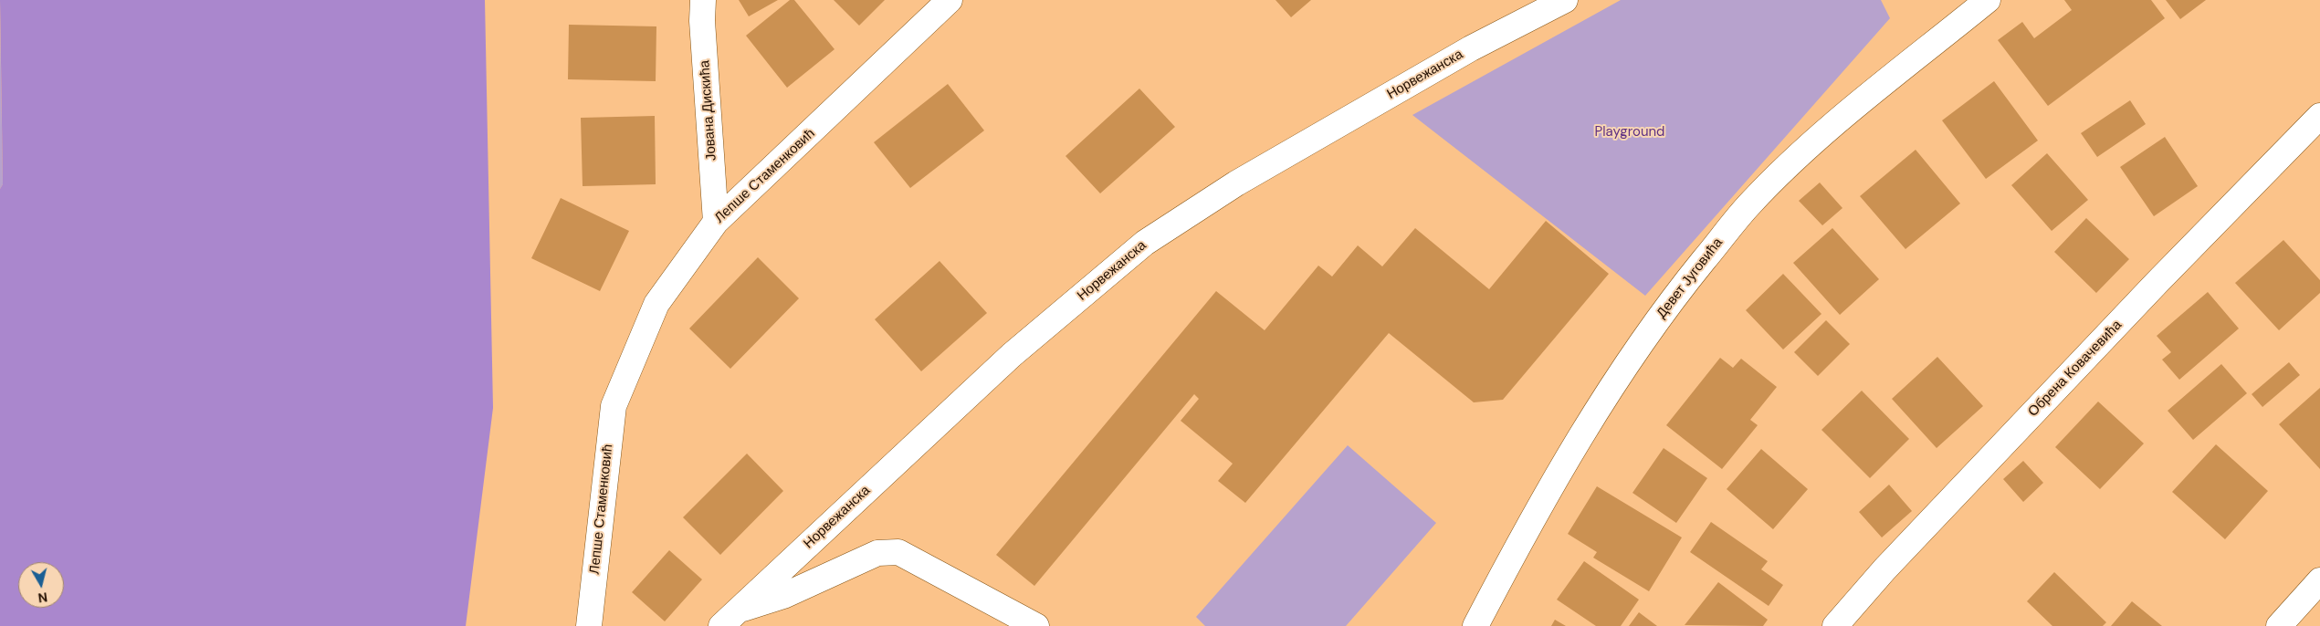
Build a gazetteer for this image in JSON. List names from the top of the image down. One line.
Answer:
{"streets":{"street":["Норвежанска","Јована Дискића","Лепше Стаменковић","Девет Југовића","Обрена Ковачевића"]},"crossings":[["Јована Дискића","Лепше Стаменковић"]],"parks":["Playground"],"north":"bottom"}
